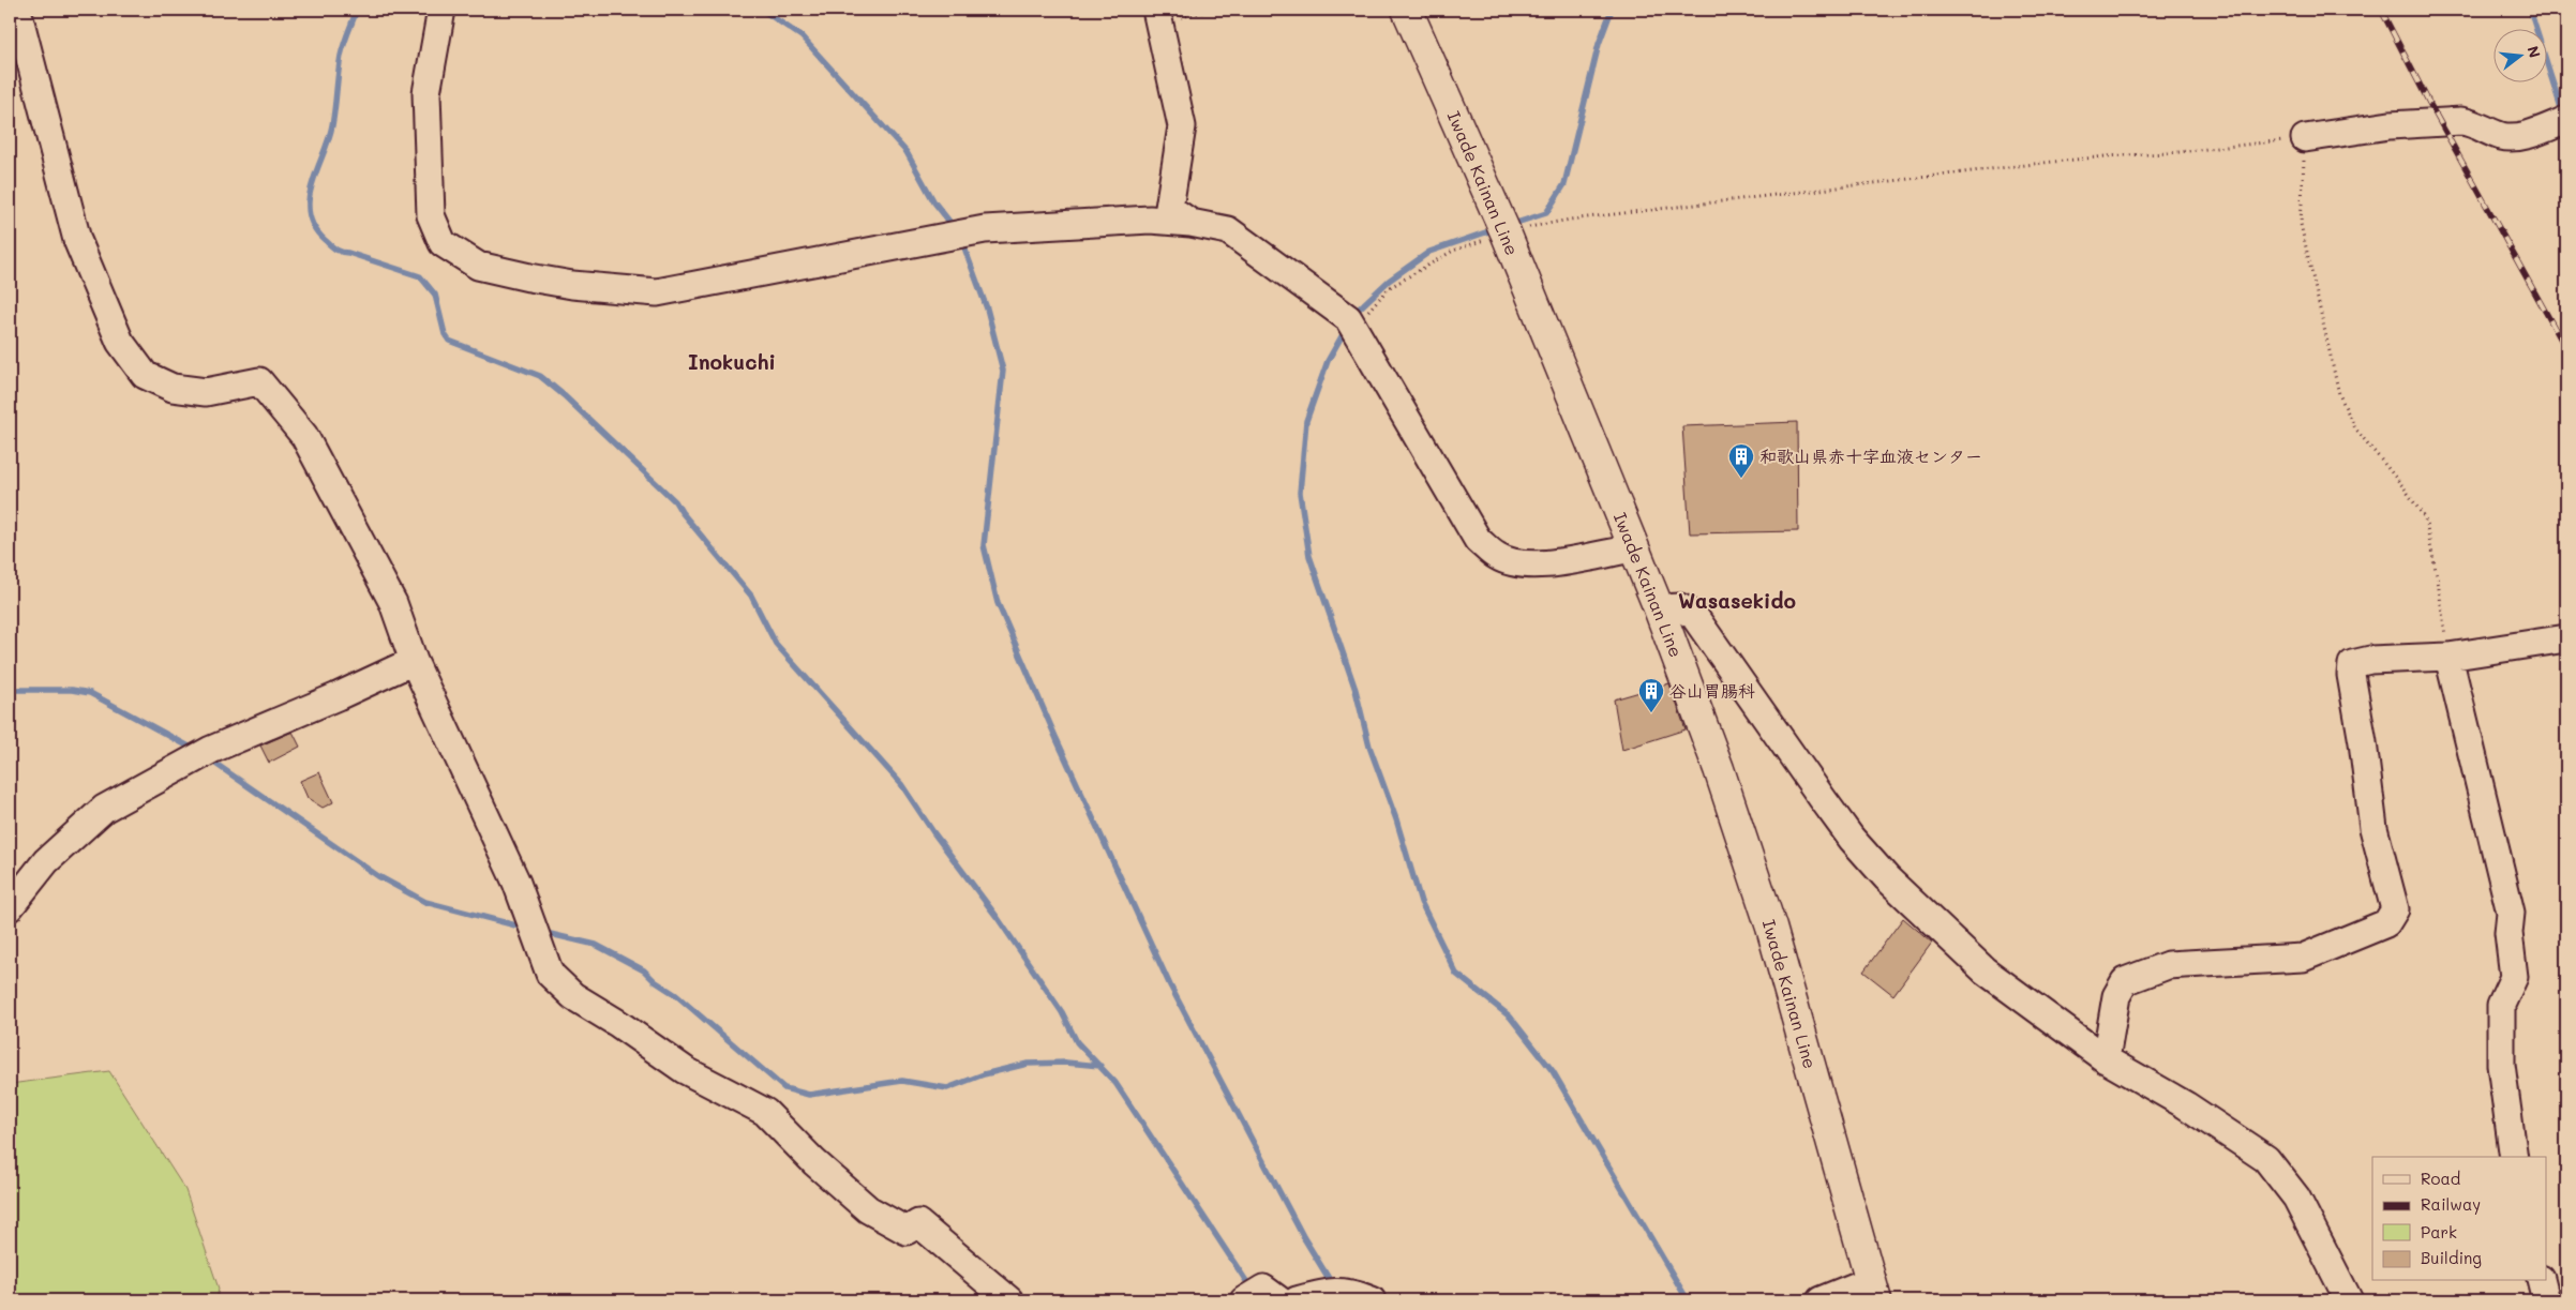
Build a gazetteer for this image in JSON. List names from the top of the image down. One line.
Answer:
{"streets":{"main road":["Iwade Kainan Line"]},"districts":["Inokuchi","Wasasekido"],"places":{"building":["和歌山県赤十字血液センター","谷山胃腸科"]},"legend":["Road","Railway","Park","Building"],"north":"right"}
